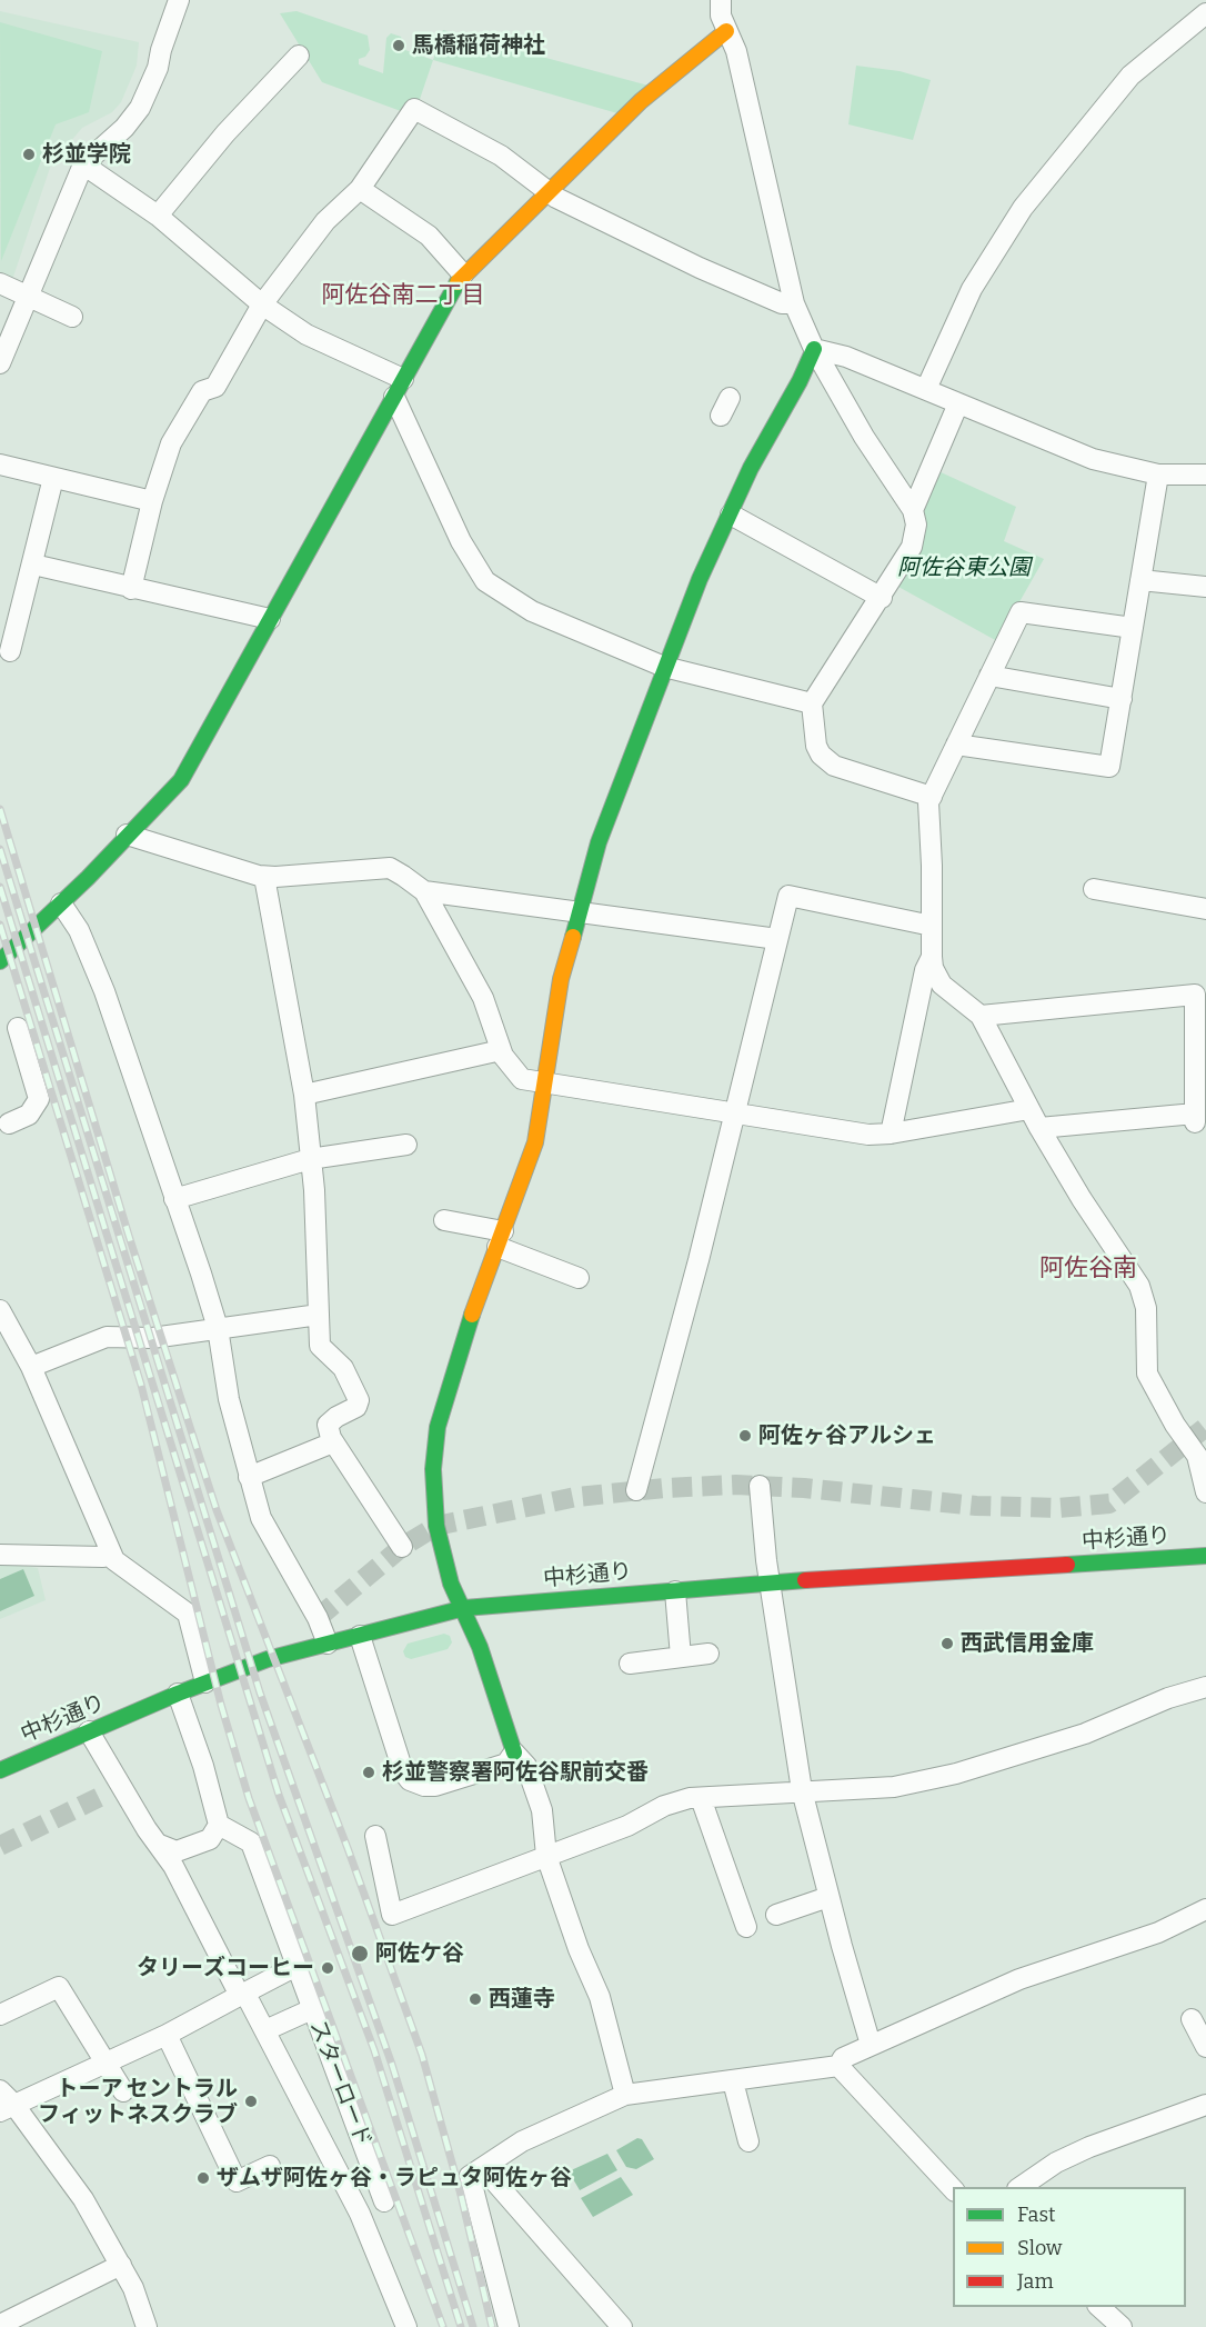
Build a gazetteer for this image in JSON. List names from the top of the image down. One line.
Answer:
{"streets":{"street":["中杉通り","スターロード"]},"districts":["阿佐谷南二丁目","阿佐谷南"],"parks":["阿佐谷東公園"],"places":["馬橋稲荷神社","杉並学院","阿佐ヶ谷アルシェ","西武信用金庫","杉並警察署阿佐谷駅前交番","阿佐ケ谷","タリーズコーヒー","西蓮寺","トーア セントラル フィットネスクラブ","ザムザ阿佐ヶ谷・ラピュタ阿佐ヶ谷"],"legend":["Fast","Slow","Jam"]}
